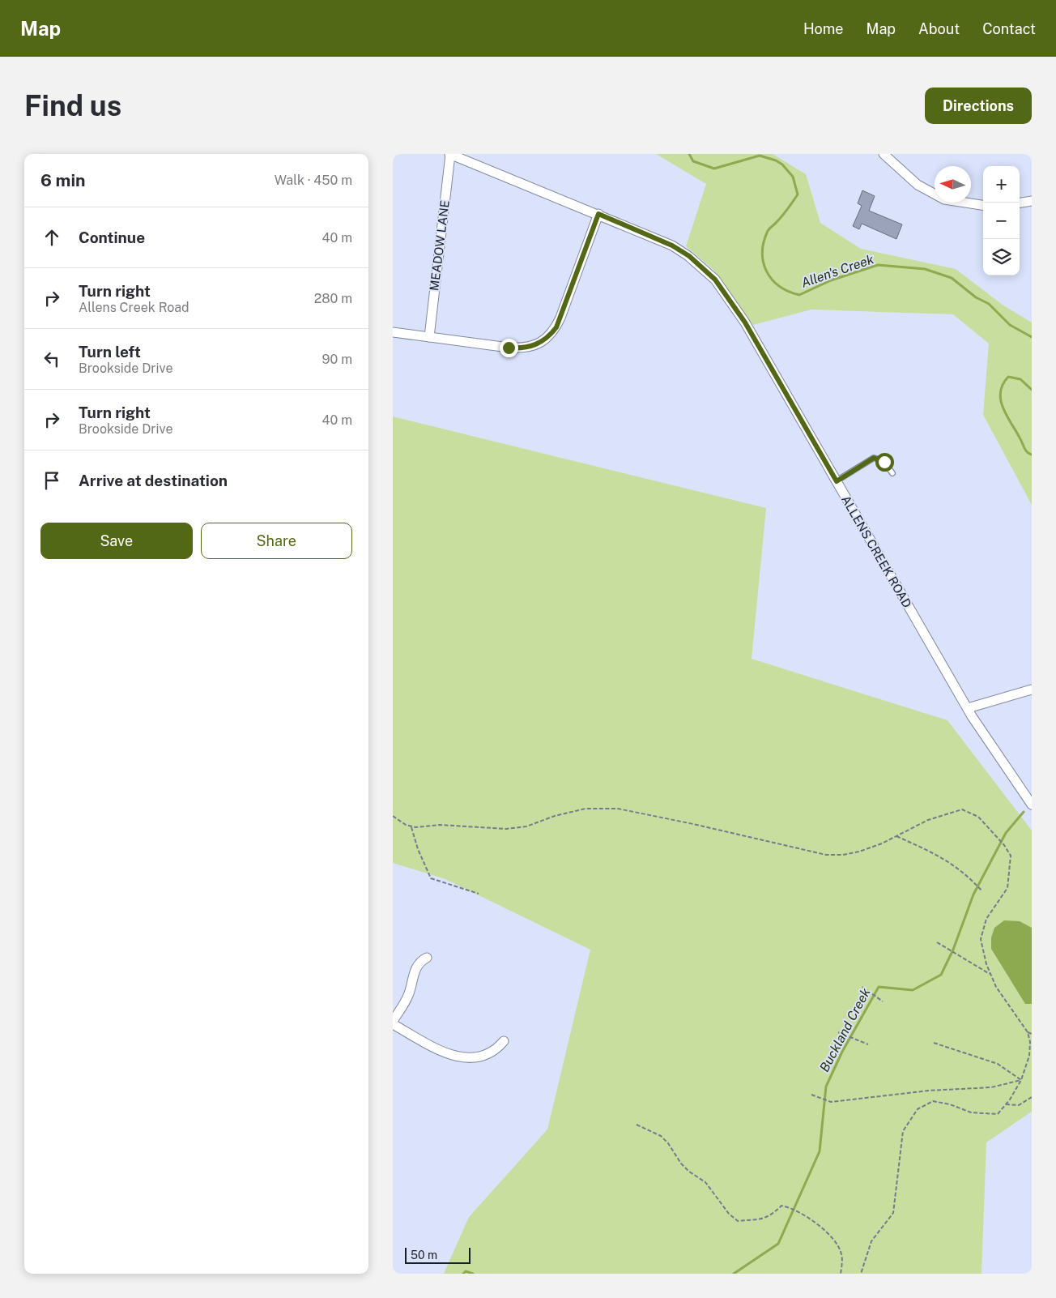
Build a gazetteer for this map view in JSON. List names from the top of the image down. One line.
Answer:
{"streets":{"street":["MEADOW LANE","ALLENS CREEK ROAD"]},"crossings":[["MEADOW LANE","ALLENS CREEK ROAD"]],"water":["Allen's Creek","Buckland Creek"],"scale_bar":"50 m","north":"left","page":{"header":"Map","nav":["Home","Map","About","Contact"],"buttons":["Directions",["Save","Share"]],"title":"Find us","heading":["6 min","Walk · 450 m"],"map_buttons":["+","−"],"list":[["Continue","40 m"],["Turn right","Allens Creek Road","280 m"],["Turn left","Brookside Drive","90 m"],["Turn right","Brookside Drive","40 m"],"Arrive at destination"],"scale":"50 m"}}
